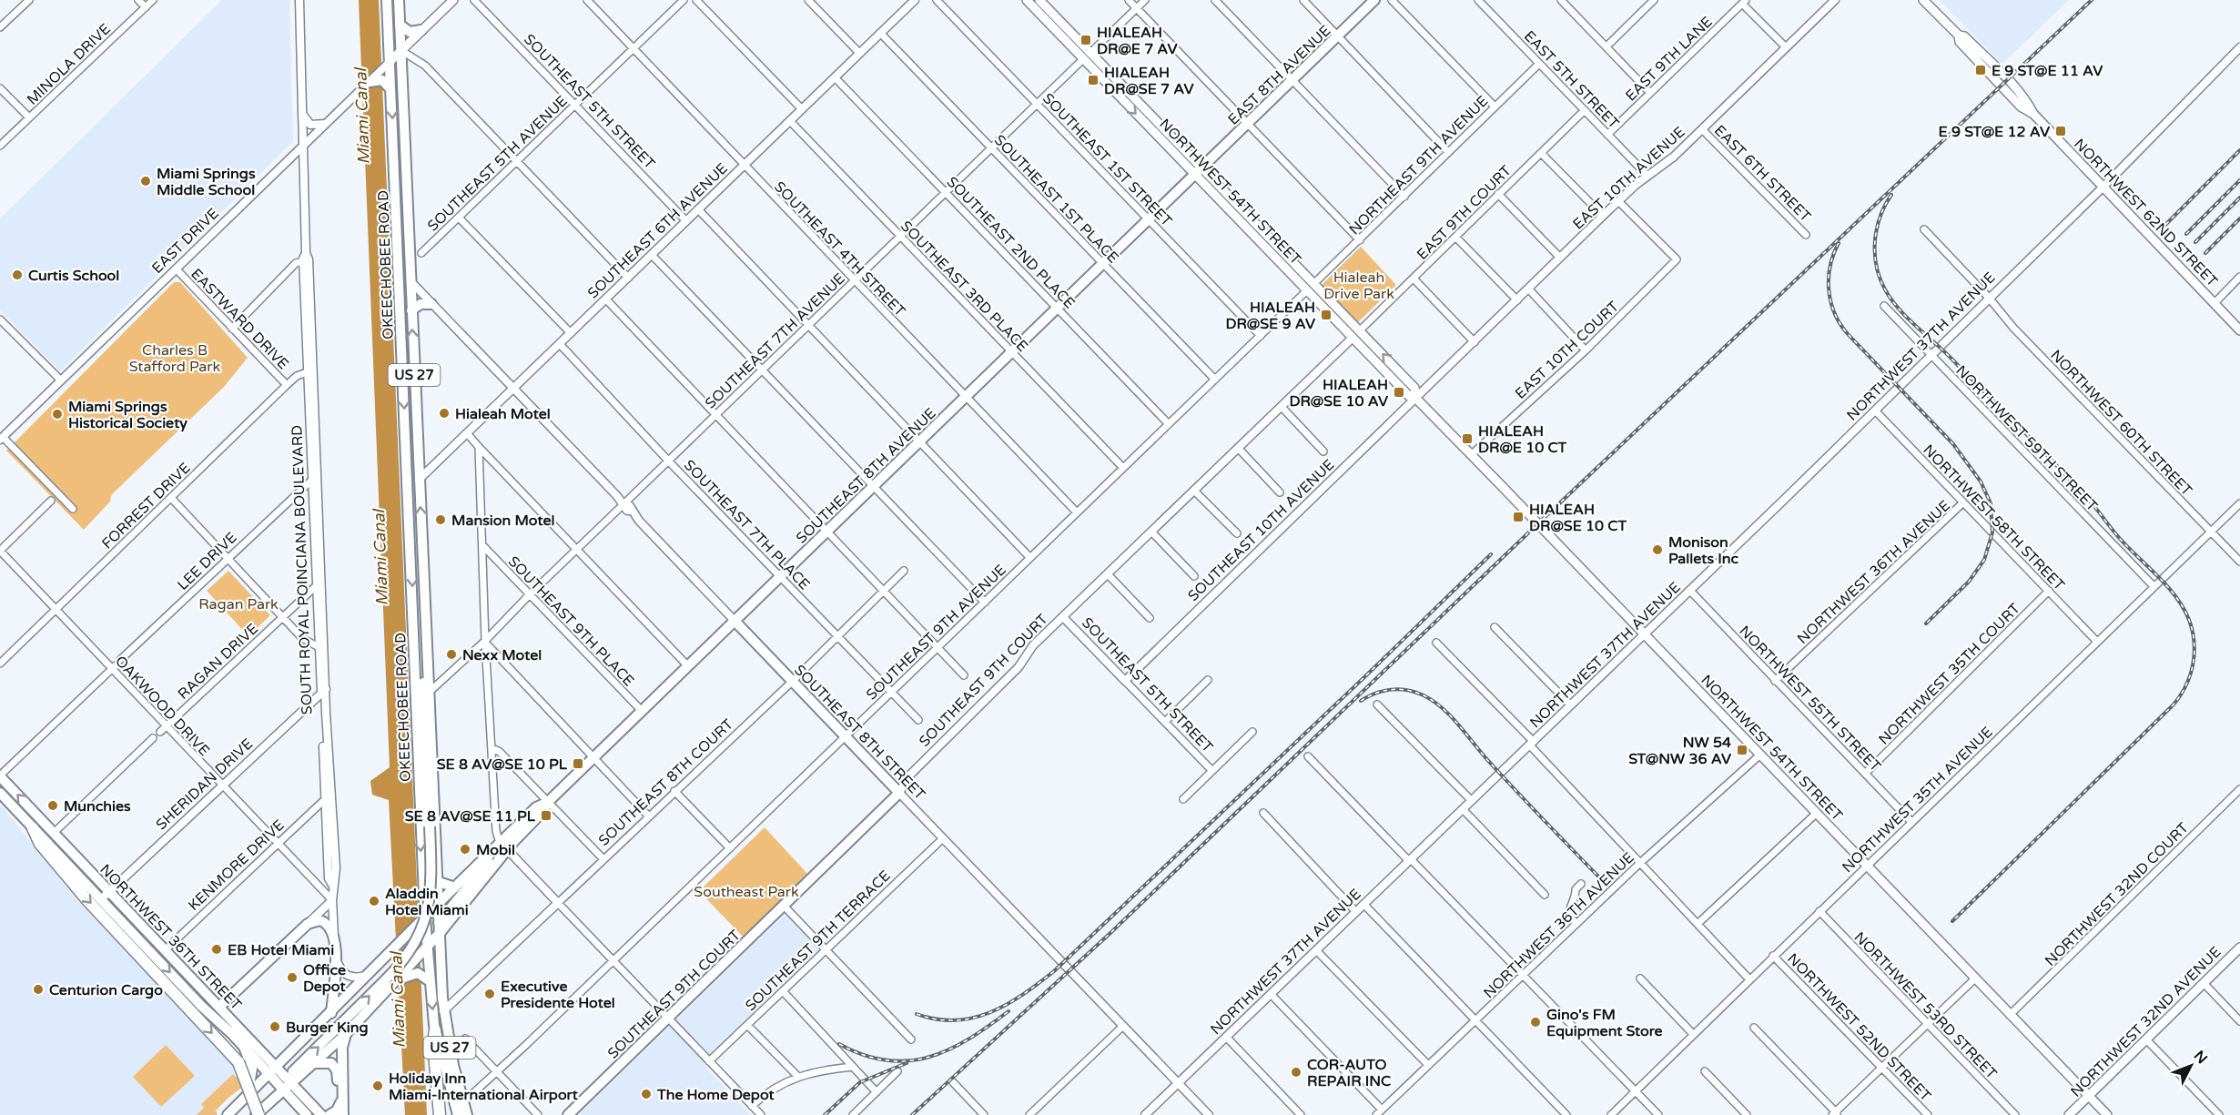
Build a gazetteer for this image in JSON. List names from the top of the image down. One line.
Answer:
{"streets":{"main road":["EAST 8TH AVENUE","NORTHWEST 54TH STREET","NORTHWEST 62ND STREET","OKEECHOBEE ROAD","US 27","SOUTHEAST 8TH AVENUE","SOUTH ROYAL POINCIANA BOULEVARD","SOUTHEAST 9TH COURT","SOUTHEAST 8TH STREET","NORTHWEST 36TH STREET","NORTHWEST 32ND AVENUE"],"street":["EAST 9TH LANE","MINOLA DRIVE","EAST 5TH STREET","SOUTHEAST 5TH STREET","SOUTHEAST 1ST STREET","SOUTHEAST 5TH AVENUE","NORTHEAST 9TH AVENUE","EAST 6TH STREET","EAST 10TH AVENUE","SOUTHEAST 1ST PLACE","EAST 9TH COURT","SOUTHEAST 6TH AVENUE","EAST DRIVE","SOUTHEAST 2ND PLACE","SOUTHEAST 4TH STREET","SOUTHEAST 3RD PLACE","EASTWARD DRIVE","SOUTHEAST 7TH AVENUE","NORTHWEST 37TH AVENUE","EAST 10TH COURT","NORTHWEST 60TH STREET","NORTHWEST 59TH STREET","FORREST DRIVE","NORTHWEST 58TH STREET","SOUTHEAST 7TH PLACE","SOUTHEAST 10TH AVENUE","LEE DRIVE","NORTHWEST 36TH AVENUE","SOUTHEAST 9TH PLACE","SOUTHEAST 9TH AVENUE","RAGAN DRIVE","NORTHWEST 35TH COURT","NORTHWEST 55TH STREET","OAKWOOD DRIVE","SOUTHEAST 8TH COURT","SHERIDAN DRIVE","NORTHWEST 35TH AVENUE","KENMORE DRIVE","NORTHWEST 32ND COURT","SOUTHEAST 9TH TERRACE","NORTHWEST 53RD STREET","NORTHWEST 52ND STREET"]},"crossings":[["EAST 9TH LANE","EAST 5TH STREET"],["EAST 8TH AVENUE","NORTHWEST 54TH STREET"],["EAST 8TH AVENUE","SOUTHEAST 8TH AVENUE"],["EAST 5TH STREET","NORTHEAST 9TH AVENUE"],["EAST 5TH STREET","EAST 10TH AVENUE"],["EAST 5TH STREET","EAST 9TH COURT"],["SOUTHEAST 5TH STREET","SOUTHEAST 5TH AVENUE"],["SOUTHEAST 5TH STREET","SOUTHEAST 6TH AVENUE"],["SOUTHEAST 5TH STREET","SOUTHEAST 10TH AVENUE"],["SOUTHEAST 5TH STREET","SOUTHEAST 9TH COURT"],["SOUTHEAST 1ST STREET","SOUTHEAST 7TH AVENUE"],["SOUTHEAST 1ST STREET","SOUTHEAST 8TH AVENUE"],["SOUTHEAST 1ST STREET","SOUTHEAST 9TH AVENUE"],["SOUTHEAST 5TH AVENUE","SOUTHEAST 4TH STREET"],["NORTHEAST 9TH AVENUE","NORTHWEST 54TH STREET"],["EAST 6TH STREET","EAST 10TH AVENUE"],["EAST 10TH AVENUE","NORTHWEST 54TH STREET"],["EAST 10TH AVENUE","EAST 10TH COURT"],["EAST 10TH AVENUE","SOUTHEAST 10TH AVENUE"],["NORTHWEST 54TH STREET","EAST 9TH COURT"],["NORTHWEST 54TH STREET","SOUTHEAST 7TH AVENUE"],["NORTHWEST 54TH STREET","NORTHWEST 37TH AVENUE"],["NORTHWEST 54TH STREET","EAST 10TH COURT"],["NORTHWEST 54TH STREET","SOUTHEAST 8TH AVENUE"],["NORTHWEST 54TH STREET","SOUTHEAST 10TH AVENUE"],["NORTHWEST 54TH STREET","NORTHWEST 36TH AVENUE"],["NORTHWEST 54TH STREET","SOUTHEAST 9TH AVENUE"],["NORTHWEST 54TH STREET","SOUTHEAST 9TH COURT"],["NORTHWEST 54TH STREET","NORTHWEST 35TH AVENUE"],["NORTHWEST 54TH STREET","NORTHWEST 32ND COURT"],["NORTHWEST 54TH STREET","NORTHWEST 32ND AVENUE"],["SOUTHEAST 1ST PLACE","SOUTHEAST 6TH AVENUE"],["SOUTHEAST 1ST PLACE","SOUTHEAST 7TH AVENUE"],["SOUTHEAST 1ST PLACE","SOUTHEAST 8TH AVENUE"],["SOUTHEAST 1ST PLACE","SOUTHEAST 9TH AVENUE"],["NORTHWEST 62ND STREET","NORTHWEST 37TH AVENUE"],["SOUTHEAST 6TH AVENUE","SOUTHEAST 2ND PLACE"],["SOUTHEAST 6TH AVENUE","SOUTHEAST 4TH STREET"],["SOUTHEAST 6TH AVENUE","OKEECHOBEE ROAD"],["SOUTHEAST 6TH AVENUE","SOUTHEAST 3RD PLACE"],["SOUTHEAST 6TH AVENUE","SOUTHEAST 7TH PLACE"],["SOUTHEAST 6TH AVENUE","SOUTHEAST 8TH STREET"],["EAST DRIVE","OKEECHOBEE ROAD"],["EAST DRIVE","EASTWARD DRIVE"],["EAST DRIVE","SOUTH ROYAL POINCIANA BOULEVARD"],["SOUTHEAST 2ND PLACE","SOUTHEAST 7TH AVENUE"],["SOUTHEAST 2ND PLACE","SOUTHEAST 8TH AVENUE"],["SOUTHEAST 2ND PLACE","SOUTHEAST 9TH AVENUE"],["SOUTHEAST 4TH STREET","SOUTHEAST 7TH AVENUE"],["SOUTHEAST 4TH STREET","SOUTHEAST 8TH AVENUE"],["SOUTHEAST 4TH STREET","SOUTHEAST 9TH AVENUE"],["OKEECHOBEE ROAD","SOUTHEAST 7TH AVENUE"],["OKEECHOBEE ROAD","SOUTHEAST 9TH AVENUE"],["OKEECHOBEE ROAD","SOUTHEAST 8TH STREET"],["OKEECHOBEE ROAD","SOUTHEAST 8TH COURT"],["SOUTHEAST 3RD PLACE","SOUTHEAST 7TH AVENUE"],["SOUTHEAST 3RD PLACE","SOUTHEAST 8TH AVENUE"],["SOUTHEAST 3RD PLACE","SOUTHEAST 9TH AVENUE"],["EASTWARD DRIVE","FORREST DRIVE"],["SOUTHEAST 7TH AVENUE","SOUTHEAST 7TH PLACE"],["SOUTHEAST 7TH AVENUE","SOUTHEAST 9TH PLACE"],["SOUTHEAST 7TH AVENUE","SOUTHEAST 8TH STREET"],["NORTHWEST 37TH AVENUE","NORTHWEST 60TH STREET"],["NORTHWEST 37TH AVENUE","NORTHWEST 59TH STREET"],["NORTHWEST 37TH AVENUE","NORTHWEST 58TH STREET"],["NORTHWEST 37TH AVENUE","NORTHWEST 55TH STREET"],["NORTHWEST 37TH AVENUE","SOUTHEAST 8TH STREET"],["NORTHWEST 60TH STREET","NORTHWEST 35TH AVENUE"],["NORTHWEST 59TH STREET","NORTHWEST 35TH AVENUE"],["SOUTHEAST 8TH AVENUE","SOUTHEAST 7TH PLACE"],["SOUTHEAST 8TH AVENUE","SOUTHEAST 9TH PLACE"],["SOUTHEAST 8TH AVENUE","SOUTHEAST 8TH STREET"],["FORREST DRIVE","SOUTH ROYAL POINCIANA BOULEVARD"],["FORREST DRIVE","OAKWOOD DRIVE"],["NORTHWEST 58TH STREET","NORTHWEST 36TH AVENUE"],["NORTHWEST 58TH STREET","NORTHWEST 35TH COURT"],["NORTHWEST 58TH STREET","NORTHWEST 35TH AVENUE"],["SOUTHEAST 7TH PLACE","SOUTHEAST 9TH AVENUE"],["SOUTHEAST 7TH PLACE","SOUTHEAST 8TH COURT"],["LEE DRIVE","SOUTH ROYAL POINCIANA BOULEVARD"],["LEE DRIVE","OAKWOOD DRIVE"],["LEE DRIVE","NORTHWEST 36TH STREET"],["SOUTH ROYAL POINCIANA BOULEVARD","RAGAN DRIVE"],["SOUTH ROYAL POINCIANA BOULEVARD","OAKWOOD DRIVE"],["SOUTH ROYAL POINCIANA BOULEVARD","SHERIDAN DRIVE"],["SOUTH ROYAL POINCIANA BOULEVARD","KENMORE DRIVE"],["NORTHWEST 36TH AVENUE","NORTHWEST 55TH STREET"],["SOUTHEAST 9TH AVENUE","SOUTHEAST 8TH STREET"],["RAGAN DRIVE","OAKWOOD DRIVE"],["NORTHWEST 35TH COURT","NORTHWEST 55TH STREET"],["SOUTHEAST 9TH COURT","SOUTHEAST 8TH STREET"],["NORTHWEST 55TH STREET","NORTHWEST 35TH AVENUE"],["OAKWOOD DRIVE","SHERIDAN DRIVE"],["OAKWOOD DRIVE","KENMORE DRIVE"],["SOUTHEAST 8TH STREET","SOUTHEAST 8TH COURT"],["SOUTHEAST 8TH STREET","SOUTHEAST 9TH TERRACE"],["SHERIDAN DRIVE","NORTHWEST 36TH STREET"],["NORTHWEST 35TH AVENUE","NORTHWEST 53RD STREET"],["NORTHWEST 35TH AVENUE","NORTHWEST 52ND STREET"],["KENMORE DRIVE","NORTHWEST 36TH STREET"]],"water":["Miami Canal"],"parks":["Hialeah Drive Park","Charles B Stafford Park","Ragan Park","Southeast Park"],"places":{"transit":["HIALEAH DR@E 7 AV","E 9 ST@E 11 AV","HIALEAH DR@SE 7 AV","E 9 ST@E 12 AV","HIALEAH DR@SE 9 AV","HIALEAH DR@SE 10 AV","HIALEAH DR@E 10 CT","HIALEAH DR@SE 10 CT","NW 54 ST@NW 36 AV","SE 8 AV@SE 10 PL","SE 8 AV@SE 11 PL"],"other":["Miami Springs Middle School","Curtis School","Hialeah Motel","Miami Springs Historical Society","Mansion Motel","Monison Pallets Inc","Nexx Motel","Munchies","Mobil","Aladdin Hotel Miami","EB Hotel Miami","Office Depot","Centurion Cargo","Executive Presidente Hotel","Gino's FM Equipment Store","Burger King","COR-AUTO REPAIR INC","Holiday Inn Miami-International Airport","The Home Depot"]},"north":"top right"}
